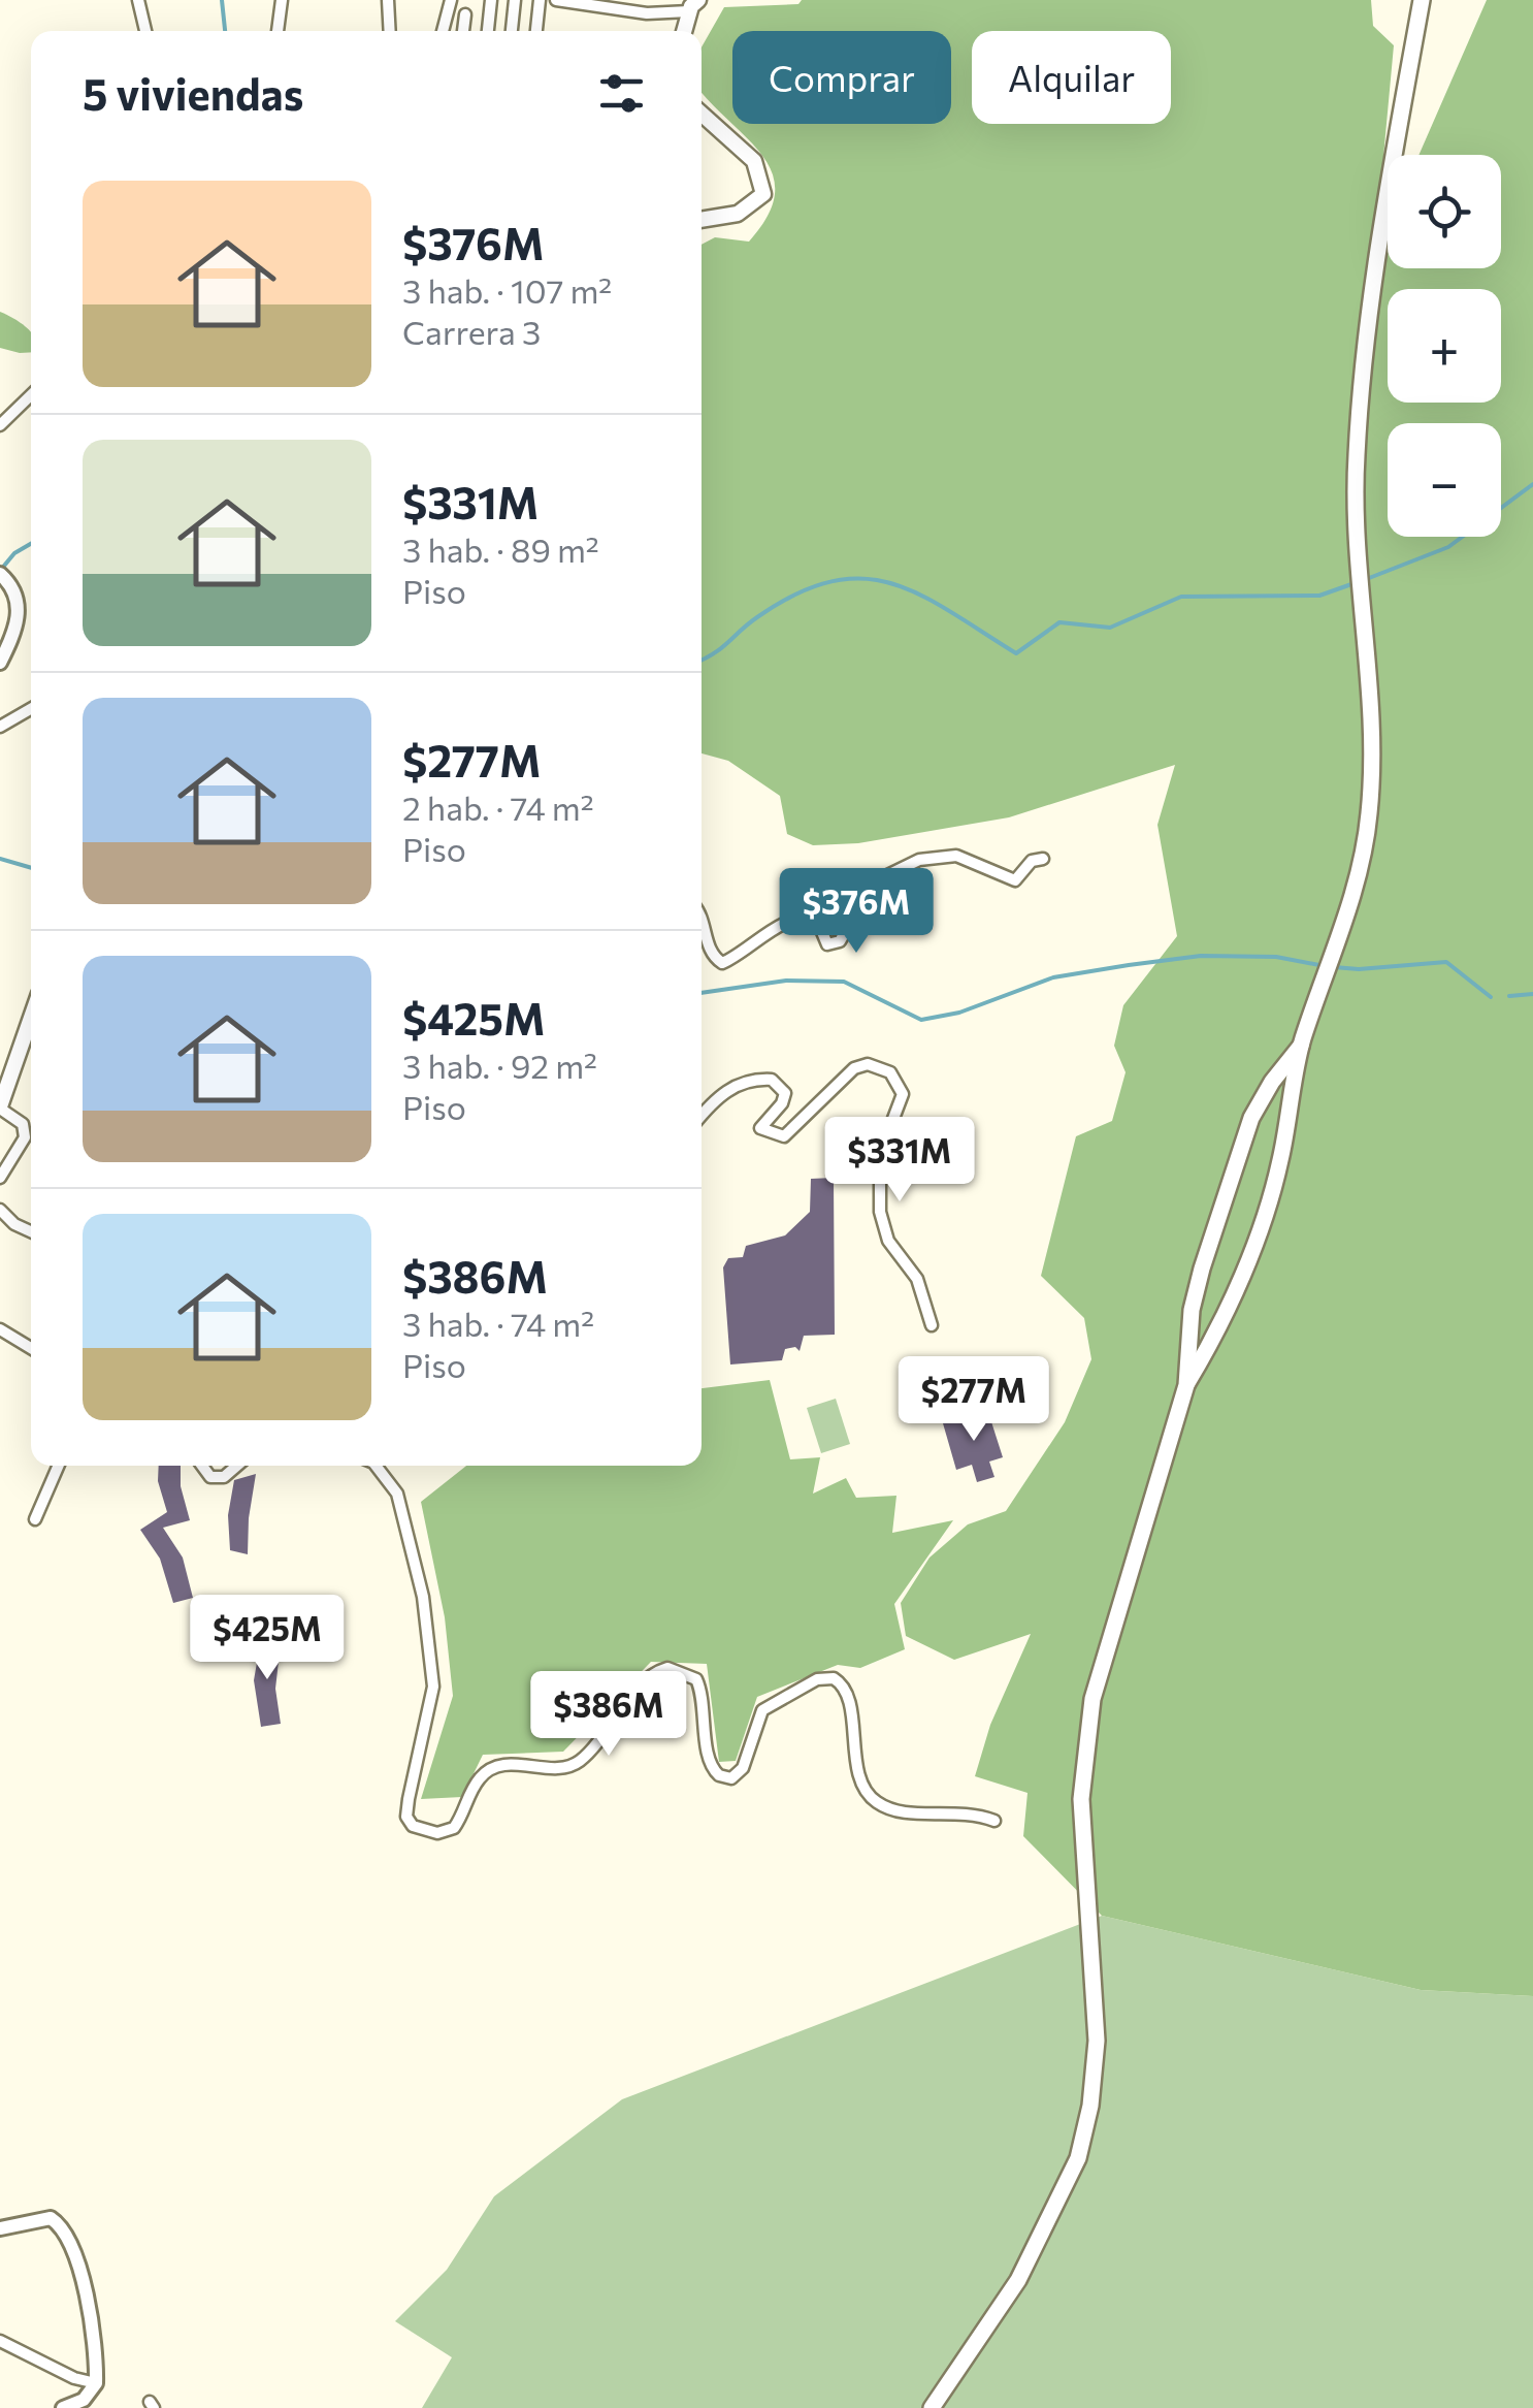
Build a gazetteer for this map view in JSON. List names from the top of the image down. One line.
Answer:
{"page":{"chip":["Comprar","Alquilar"],"heading":"5 viviendas","map_buttons":["+","−"],"list":[{"name":"$376M","note":"3 hab. · 107 m² · Carrera 3"},{"name":"$331M","note":"3 hab. · 89 m² · Piso"},{"name":"$277M","note":"2 hab. · 74 m² · Piso"},{"name":"$425M","note":"3 hab. · 92 m² · Piso"},{"name":"$386M","note":"3 hab. · 74 m² · Piso"}],"price":["$376M","$331M","$277M","$425M","$386M"]}}
